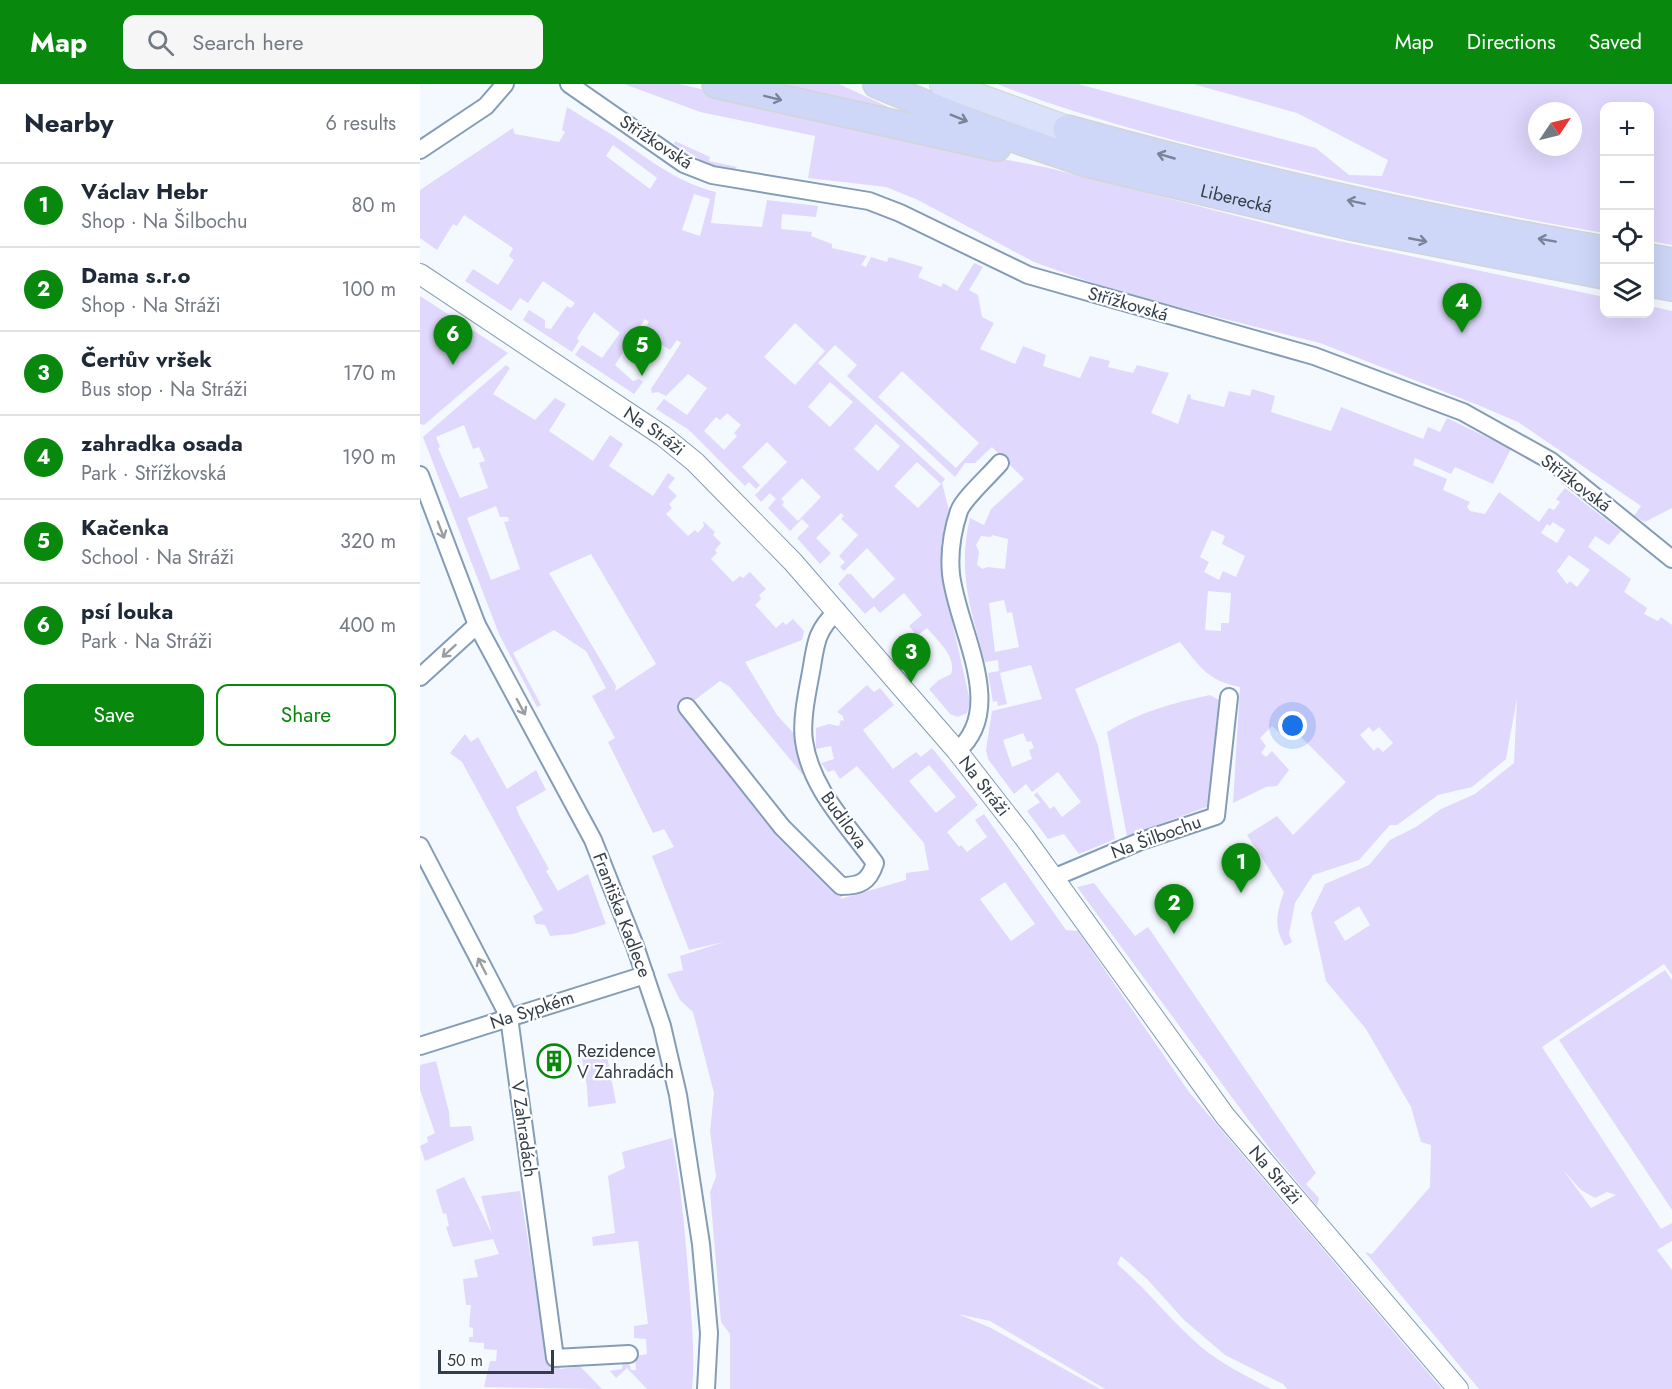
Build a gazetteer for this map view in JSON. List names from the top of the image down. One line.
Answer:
{"streets":{"highway":["Liberecká"],"street":["Střížkovská","Na Stráži","Budilova","Na Šilbochu","Františka Kadlece","Na Sypkém","V Zahradách"]},"crossings":[["Na Stráži","Budilova"],["Na Stráži","Na Šilbochu"],["Františka Kadlece","Na Sypkém"],["Na Sypkém","V Zahradách"]],"one_way":["Františka Kadlece"],"places":{"building":["Rezidence V Zahradách"]},"scale_bar":"50 m","north":"top right","page":{"header":"Map","search":"Search here","nav":["Map","Directions","Saved"],"heading":["Nearby","6 results"],"map_buttons":["+","−"],"list":[{"mark":"1","name":"Václav Hebr","note":"Shop · Na Šilbochu","value":"80 m"},{"mark":"2","name":"Dama s.r.o","note":"Shop · Na Stráži","value":"100 m"},{"mark":"3","name":"Čertův vršek","note":"Bus stop · Na Stráži","value":"170 m"},{"mark":"4","name":"zahradka osada","note":"Park · Střížkovská","value":"190 m"},{"mark":"5","name":"Kačenka","note":"School · Na Stráži","value":"320 m"},{"mark":"6","name":"psí louka","note":"Park · Na Stráži","value":"400 m"}],"pins":["4","6","5","3","1","2"],"buttons":["Save","Share"],"scale":"50 m"}}
